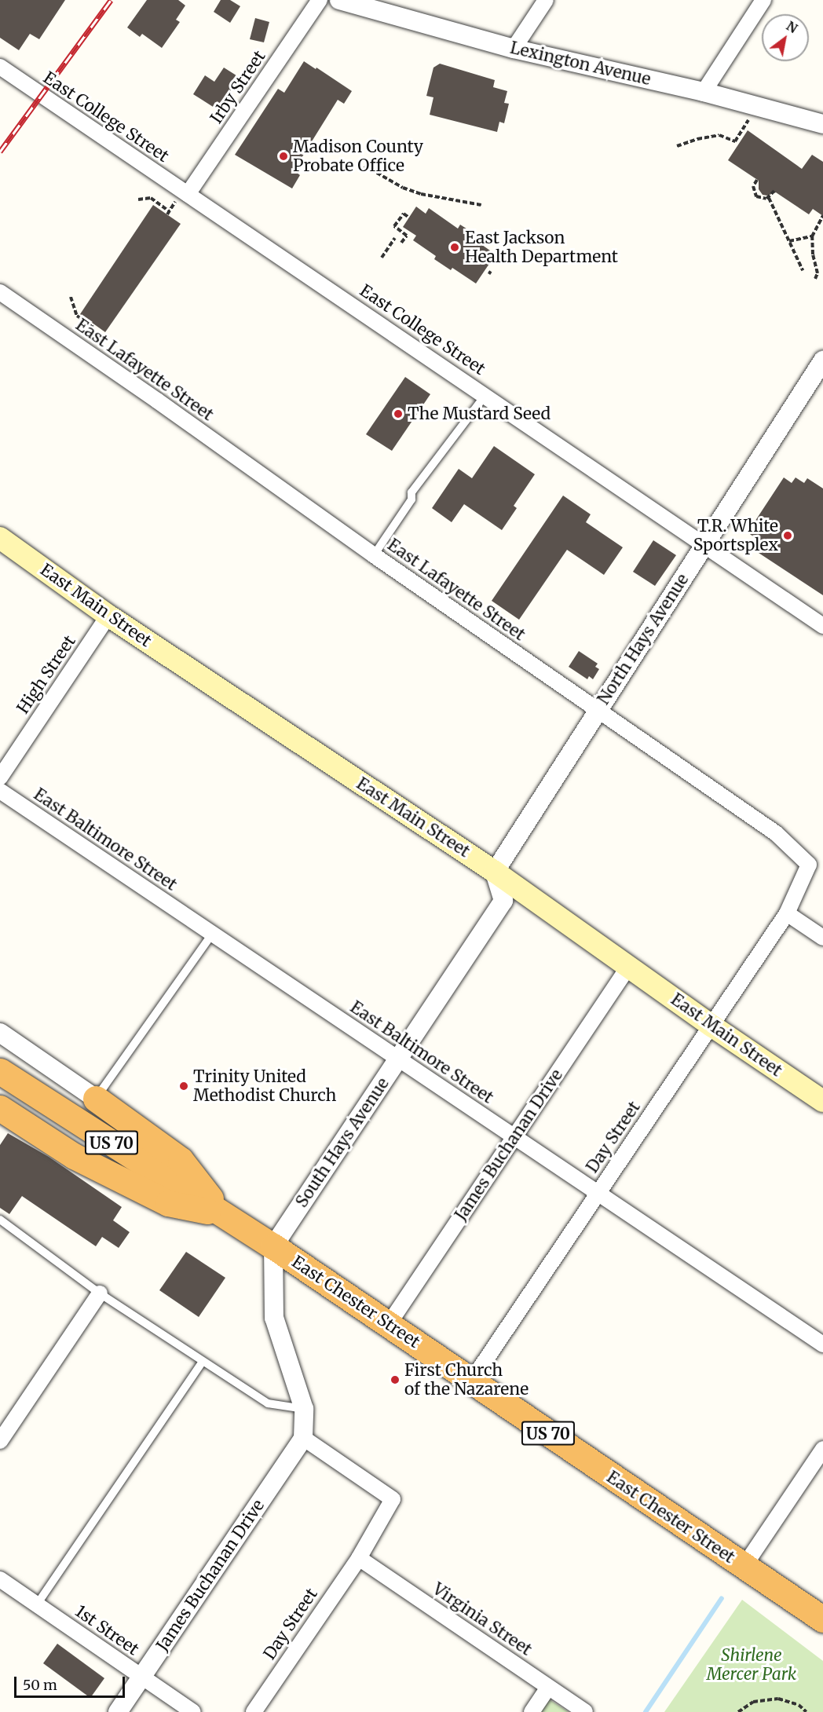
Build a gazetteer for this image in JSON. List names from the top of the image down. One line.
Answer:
{"streets":{"highway":["US 70","East Chester Street"],"main road":["East Main Street"],"street":["Lexington Avenue","Irby Street","East College Street","East Lafayette Street","North Hays Avenue","High Street","East Baltimore Street","Day Street","South Hays Avenue","James Buchanan Drive","Virginia Street","1st Street"]},"crossings":[["Irby Street","East College Street"],["East College Street","North Hays Avenue"],["East Lafayette Street","North Hays Avenue"],["East Lafayette Street","Day Street"],["East Main Street","North Hays Avenue"],["East Main Street","High Street"],["East Main Street","Day Street"],["East Main Street","South Hays Avenue"],["East Main Street","James Buchanan Drive"],["North Hays Avenue","South Hays Avenue"],["East Baltimore Street","Day Street"],["East Baltimore Street","South Hays Avenue"],["East Baltimore Street","James Buchanan Drive"],["Day Street","James Buchanan Drive"],["Day Street","East Chester Street"],["Day Street","Virginia Street"],["South Hays Avenue","East Chester Street"],["James Buchanan Drive","East Chester Street"],["James Buchanan Drive","1st Street"]],"parks":["Shirlene Mercer Park"],"places":["Madison County Probate Office","East Jackson Health Department","The Mustard Seed","T.R. White Sportsplex","Trinity United Methodist Church","First Church of the Nazarene"],"scale_bar":"50 m","north":"top right"}
